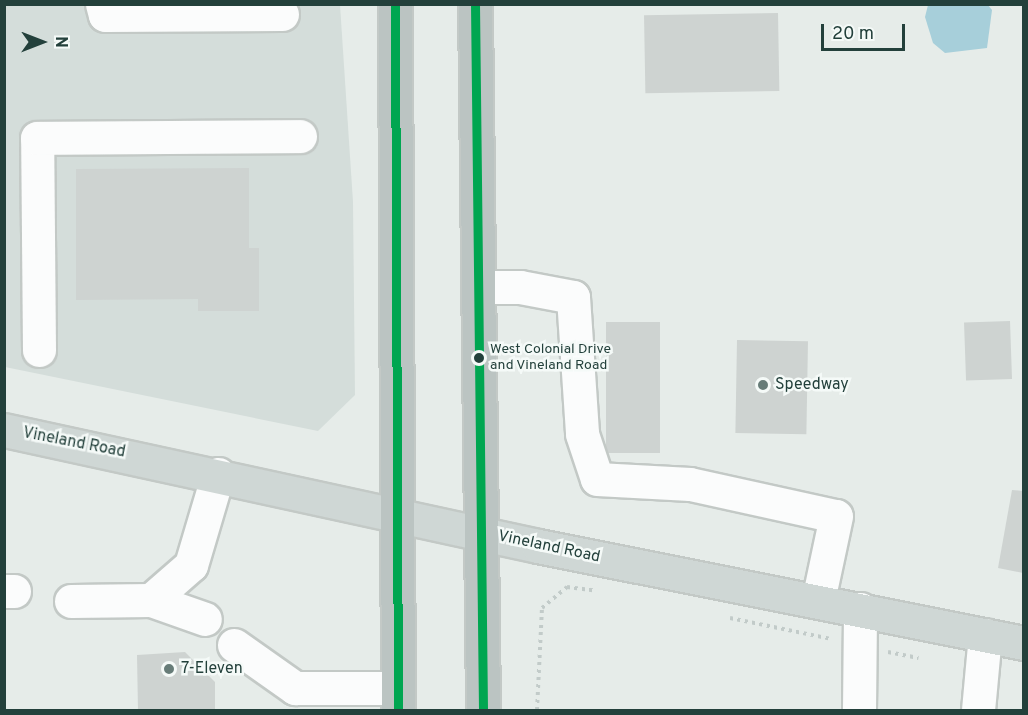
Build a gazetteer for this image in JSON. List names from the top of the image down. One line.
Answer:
{"streets":{"main road":["Vineland Road"]},"places":["West Colonial Drive and Vineland Road","Speedway","7-Eleven"],"scale_bar":"20 m","north":"right"}
